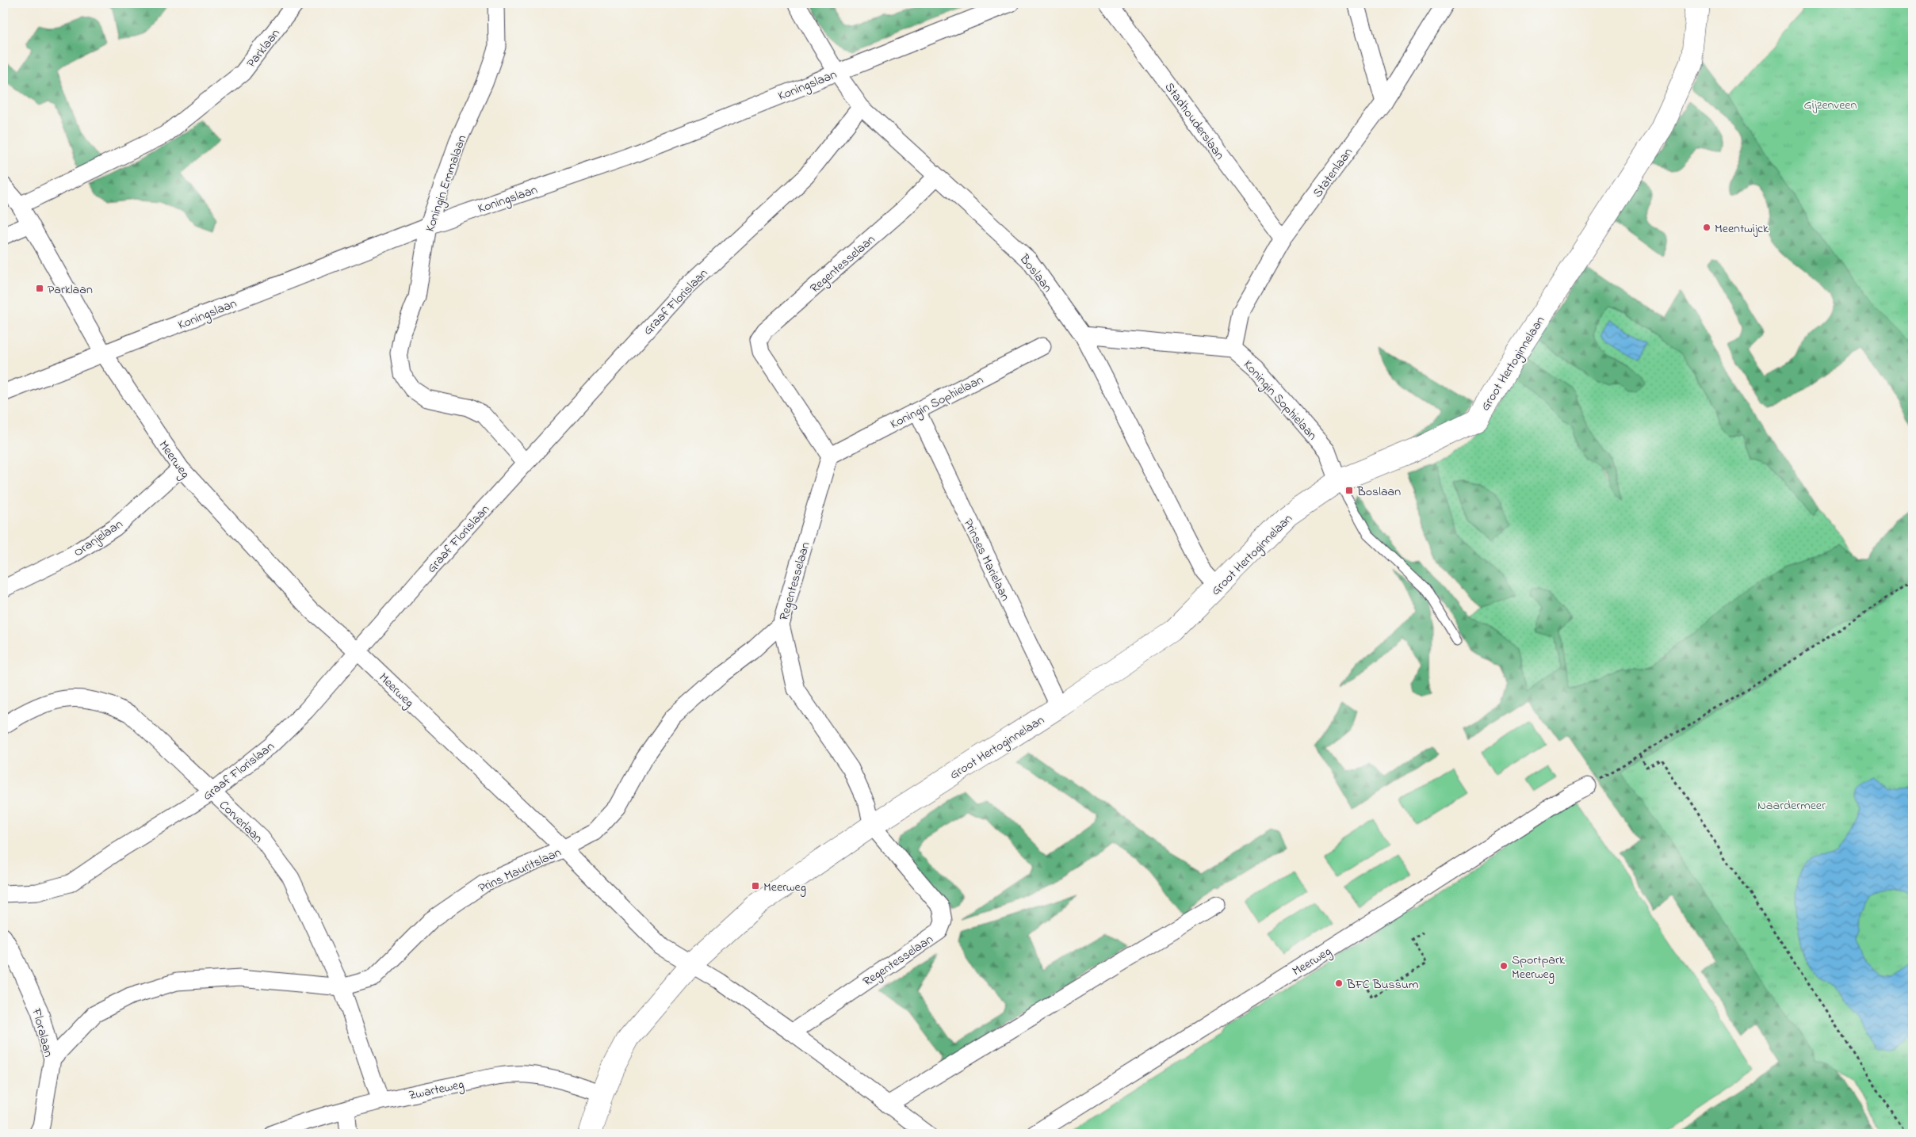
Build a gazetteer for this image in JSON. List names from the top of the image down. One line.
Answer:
{"streets":{"main road":["Groot Hertoginnelaan"],"street":["Parklaan","Koningslaan","Stadhouderslaan","Statenlaan","Koningin Emmalaan","Regentesselaan","Boslaan","Graaf Florislaan","Koningin Sophielaan","Meerweg","Oranjelaan","Prinses Marielaan","Corverlaan","Prins Mauritslaan","Floralaan","Zwarteweg"]},"crossings":[["Parklaan","Meerweg"],["Koningslaan","Koningin Emmalaan"],["Koningslaan","Boslaan"],["Koningslaan","Meerweg"],["Stadhouderslaan","Statenlaan"],["Statenlaan","Koningin Sophielaan"],["Koningin Emmalaan","Graaf Florislaan"],["Regentesselaan","Boslaan"],["Regentesselaan","Groot Hertoginnelaan"],["Regentesselaan","Koningin Sophielaan"],["Regentesselaan","Meerweg"],["Regentesselaan","Prins Mauritslaan"],["Boslaan","Graaf Florislaan"],["Boslaan","Groot Hertoginnelaan"],["Boslaan","Koningin Sophielaan"],["Graaf Florislaan","Meerweg"],["Graaf Florislaan","Corverlaan"],["Groot Hertoginnelaan","Koningin Sophielaan"],["Groot Hertoginnelaan","Meerweg"],["Groot Hertoginnelaan","Prinses Marielaan"],["Groot Hertoginnelaan","Zwarteweg"],["Koningin Sophielaan","Prinses Marielaan"],["Meerweg","Oranjelaan"],["Meerweg","Prins Mauritslaan"],["Corverlaan","Prins Mauritslaan"],["Corverlaan","Zwarteweg"],["Prins Mauritslaan","Floralaan"]],"parks":["Gijzenveen","Naardermeer"],"places":{"other":["Meentwijck","Sportpark Meerweg","BFC Bussum"],"transit":["Parklaan","Boslaan","Meerweg"]}}
